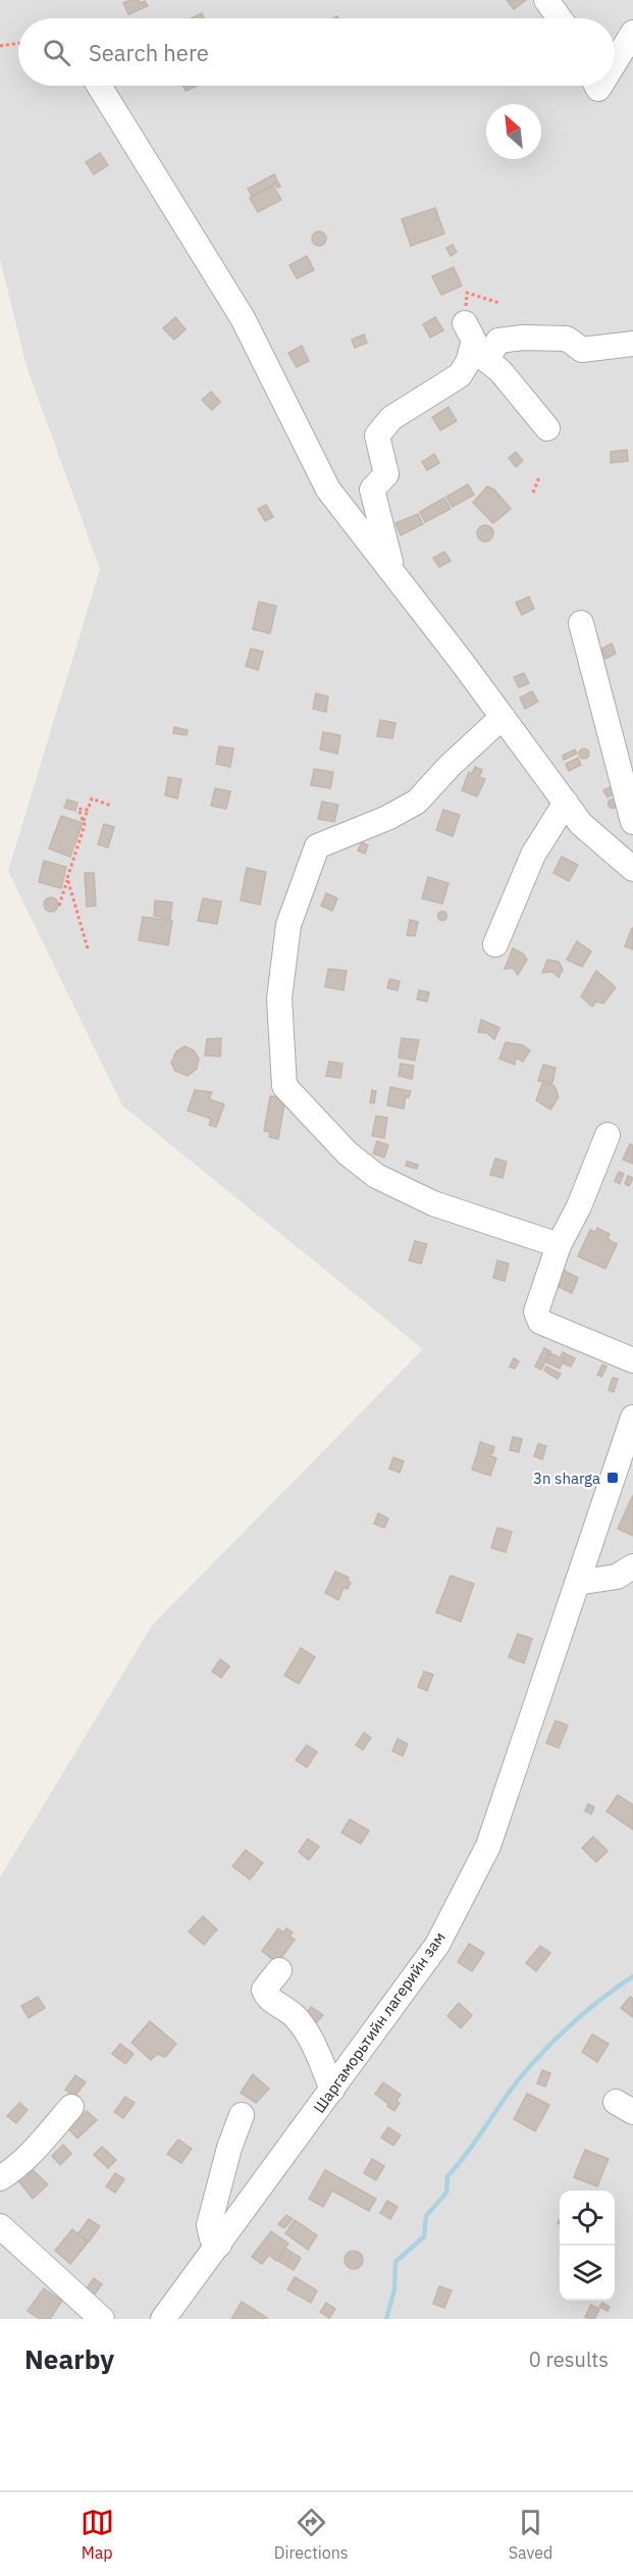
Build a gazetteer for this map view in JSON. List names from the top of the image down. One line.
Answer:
{"streets":{"street":["Шаргаморьтийн лагерийн зам"]},"places":{"transit":["3n sharga"]},"north":"top left","page":{"search":"Search here","heading":["Nearby","0 results"],"nav":["Map","Directions","Saved"]}}
